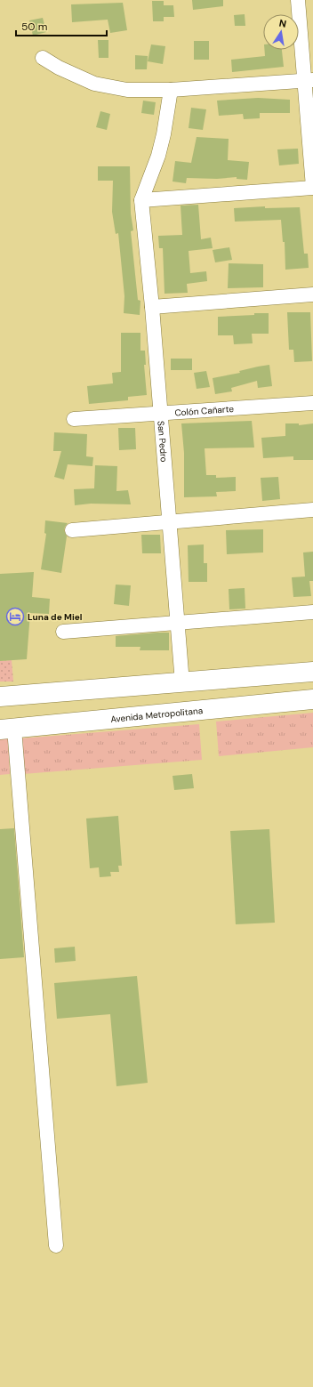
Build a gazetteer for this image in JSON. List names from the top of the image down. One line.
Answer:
{"streets":{"highway":["Avenida Metropolitana"],"street":["Colón Cañarte","San Pedro"]},"crossings":[["Colón Cañarte","San Pedro"]],"places":{"hotel":["Luna de Miel"]},"scale_bar":"50 m","north":"top"}
